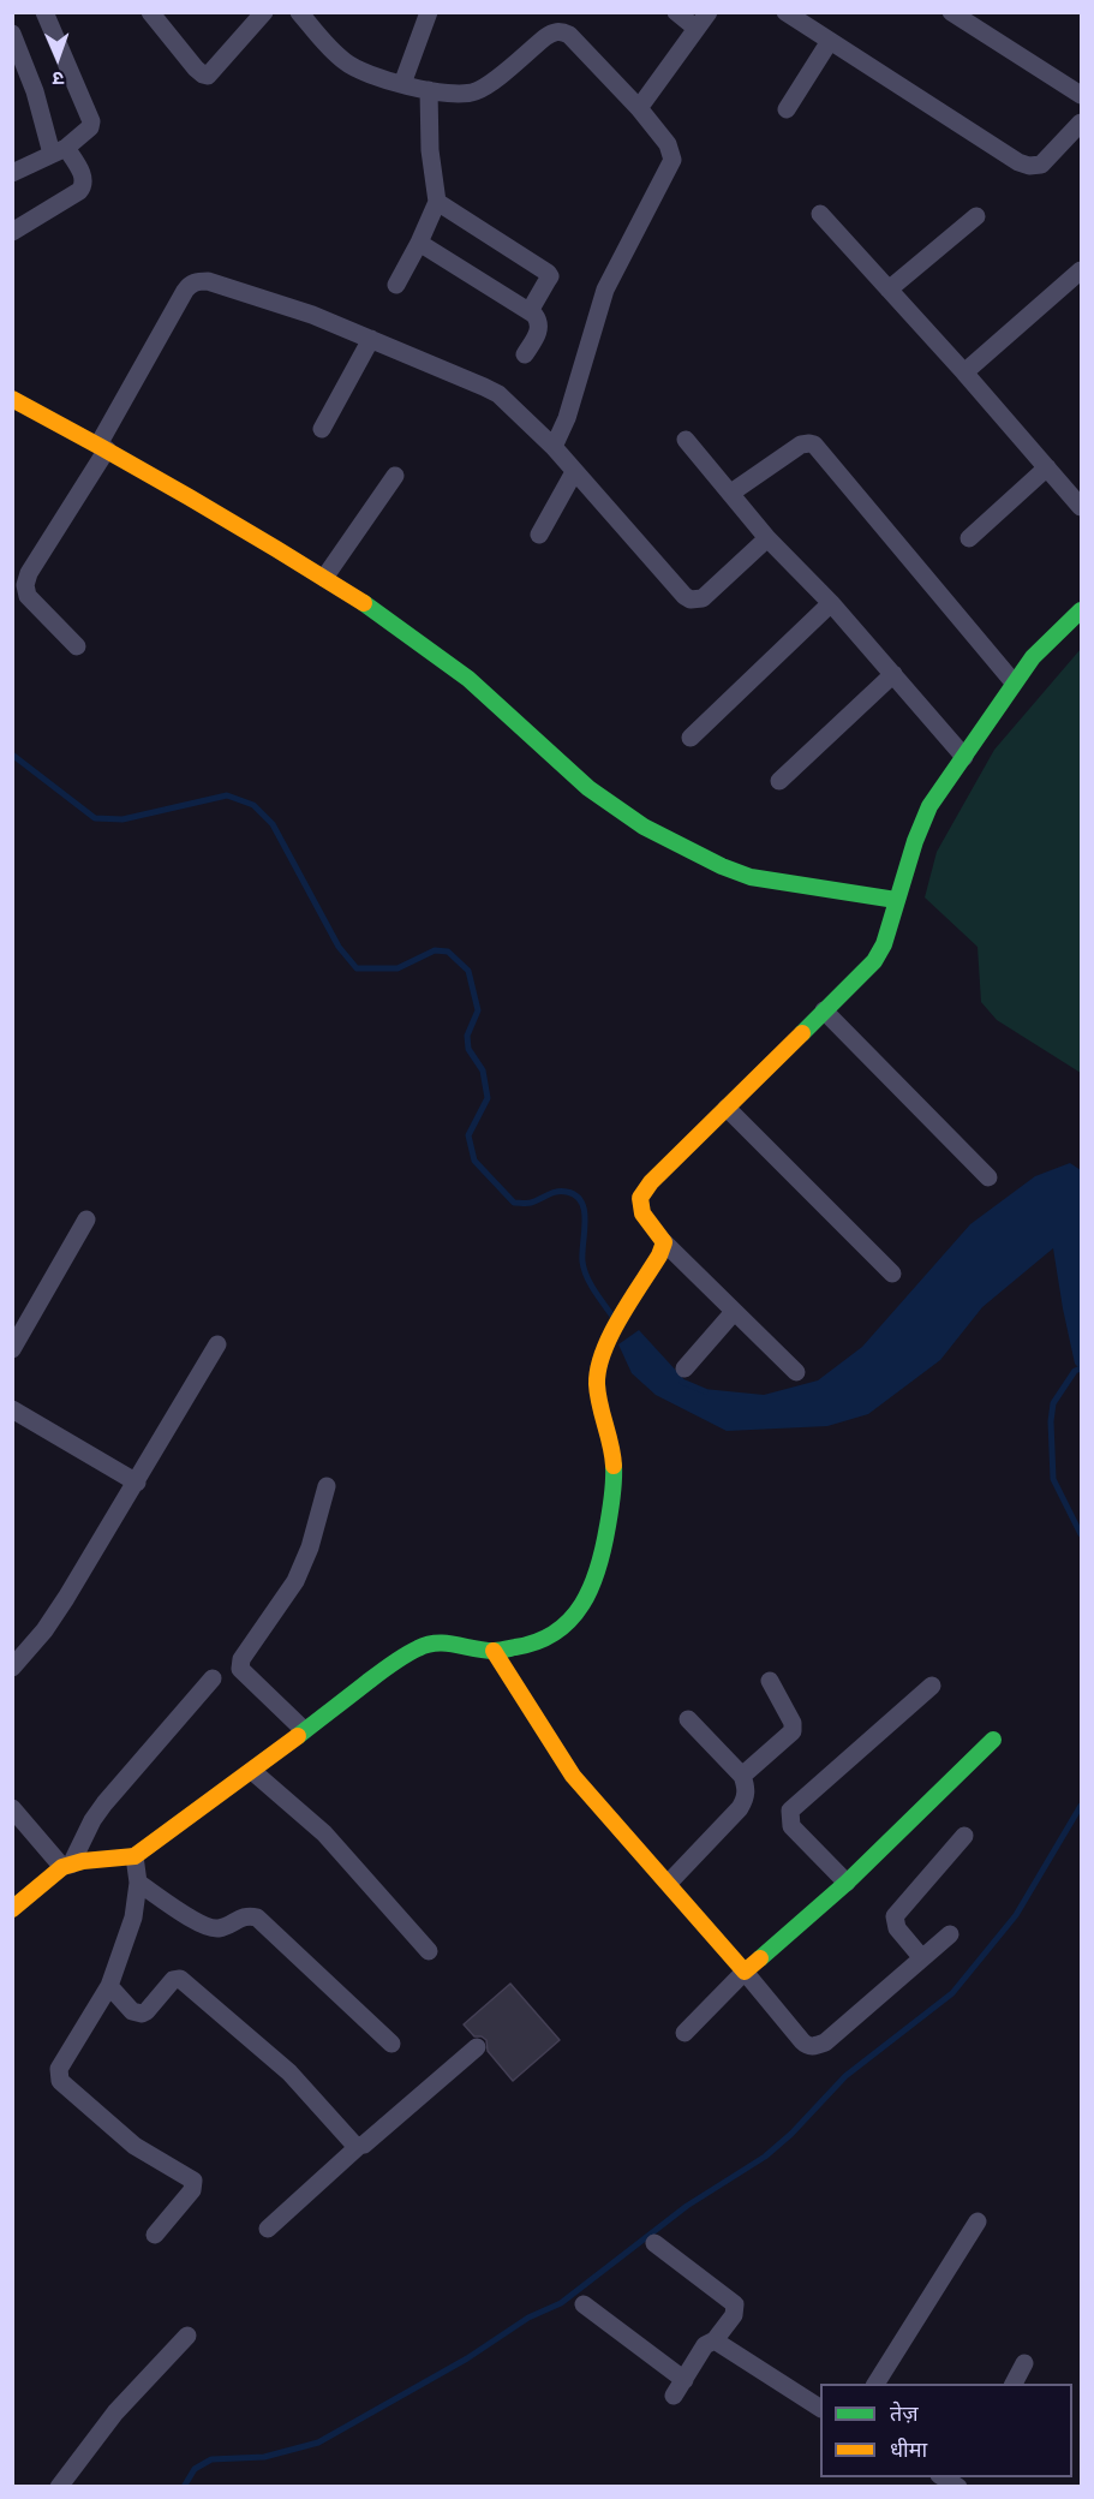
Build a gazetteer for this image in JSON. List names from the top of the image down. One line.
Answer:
{"legend":["तेज़","धीमा"],"north":"bottom"}
